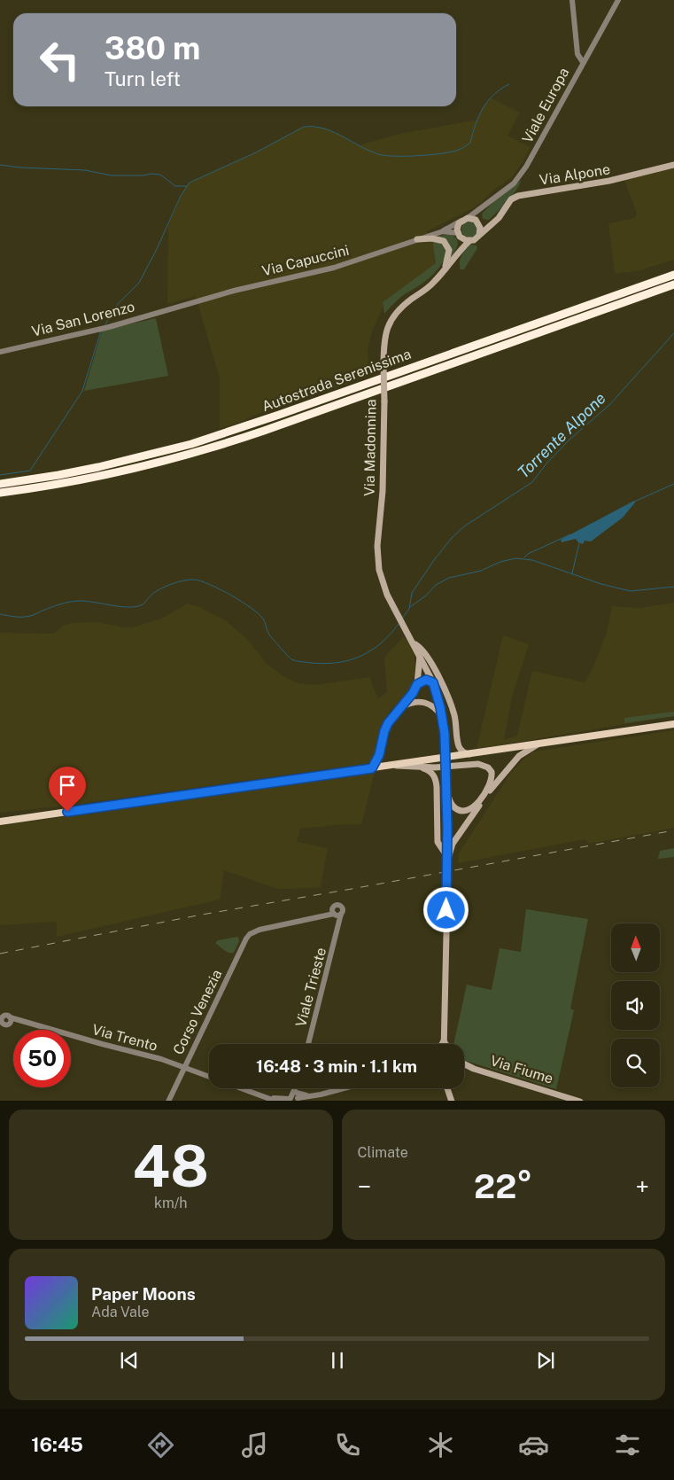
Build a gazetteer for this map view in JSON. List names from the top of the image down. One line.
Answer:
{"streets":{"highway":["Autostrada Serenissima"],"main road":["Via Alpone","Via Madonnina","Via Fiume"],"street":["Viale Europa","Via Capuccini","Via San Lorenzo","Viale Trieste","Corso Venezia","Via Trento"]},"crossings":[["Viale Europa","Via Alpone"],["Viale Europa","Via Capuccini"],["Viale Europa","Via Madonnina"],["Via Alpone","Via Capuccini"],["Via Alpone","Via Madonnina"],["Via Capuccini","Via San Lorenzo"],["Via Capuccini","Via Madonnina"],["Viale Trieste","Corso Venezia"],["Corso Venezia","Via Trento"]],"water":["Torrente Alpone"],"north":"top","page":{"turn":["380 m","Turn left"],"limit":"50","trip":"16:48 · 3 min · 1.1 km","tile":[["48","km/h"],"Climate"],"heat":["−","22°","+"],"song":["Paper Moons","Ada Vale"],"tabs":"16:45"}}
